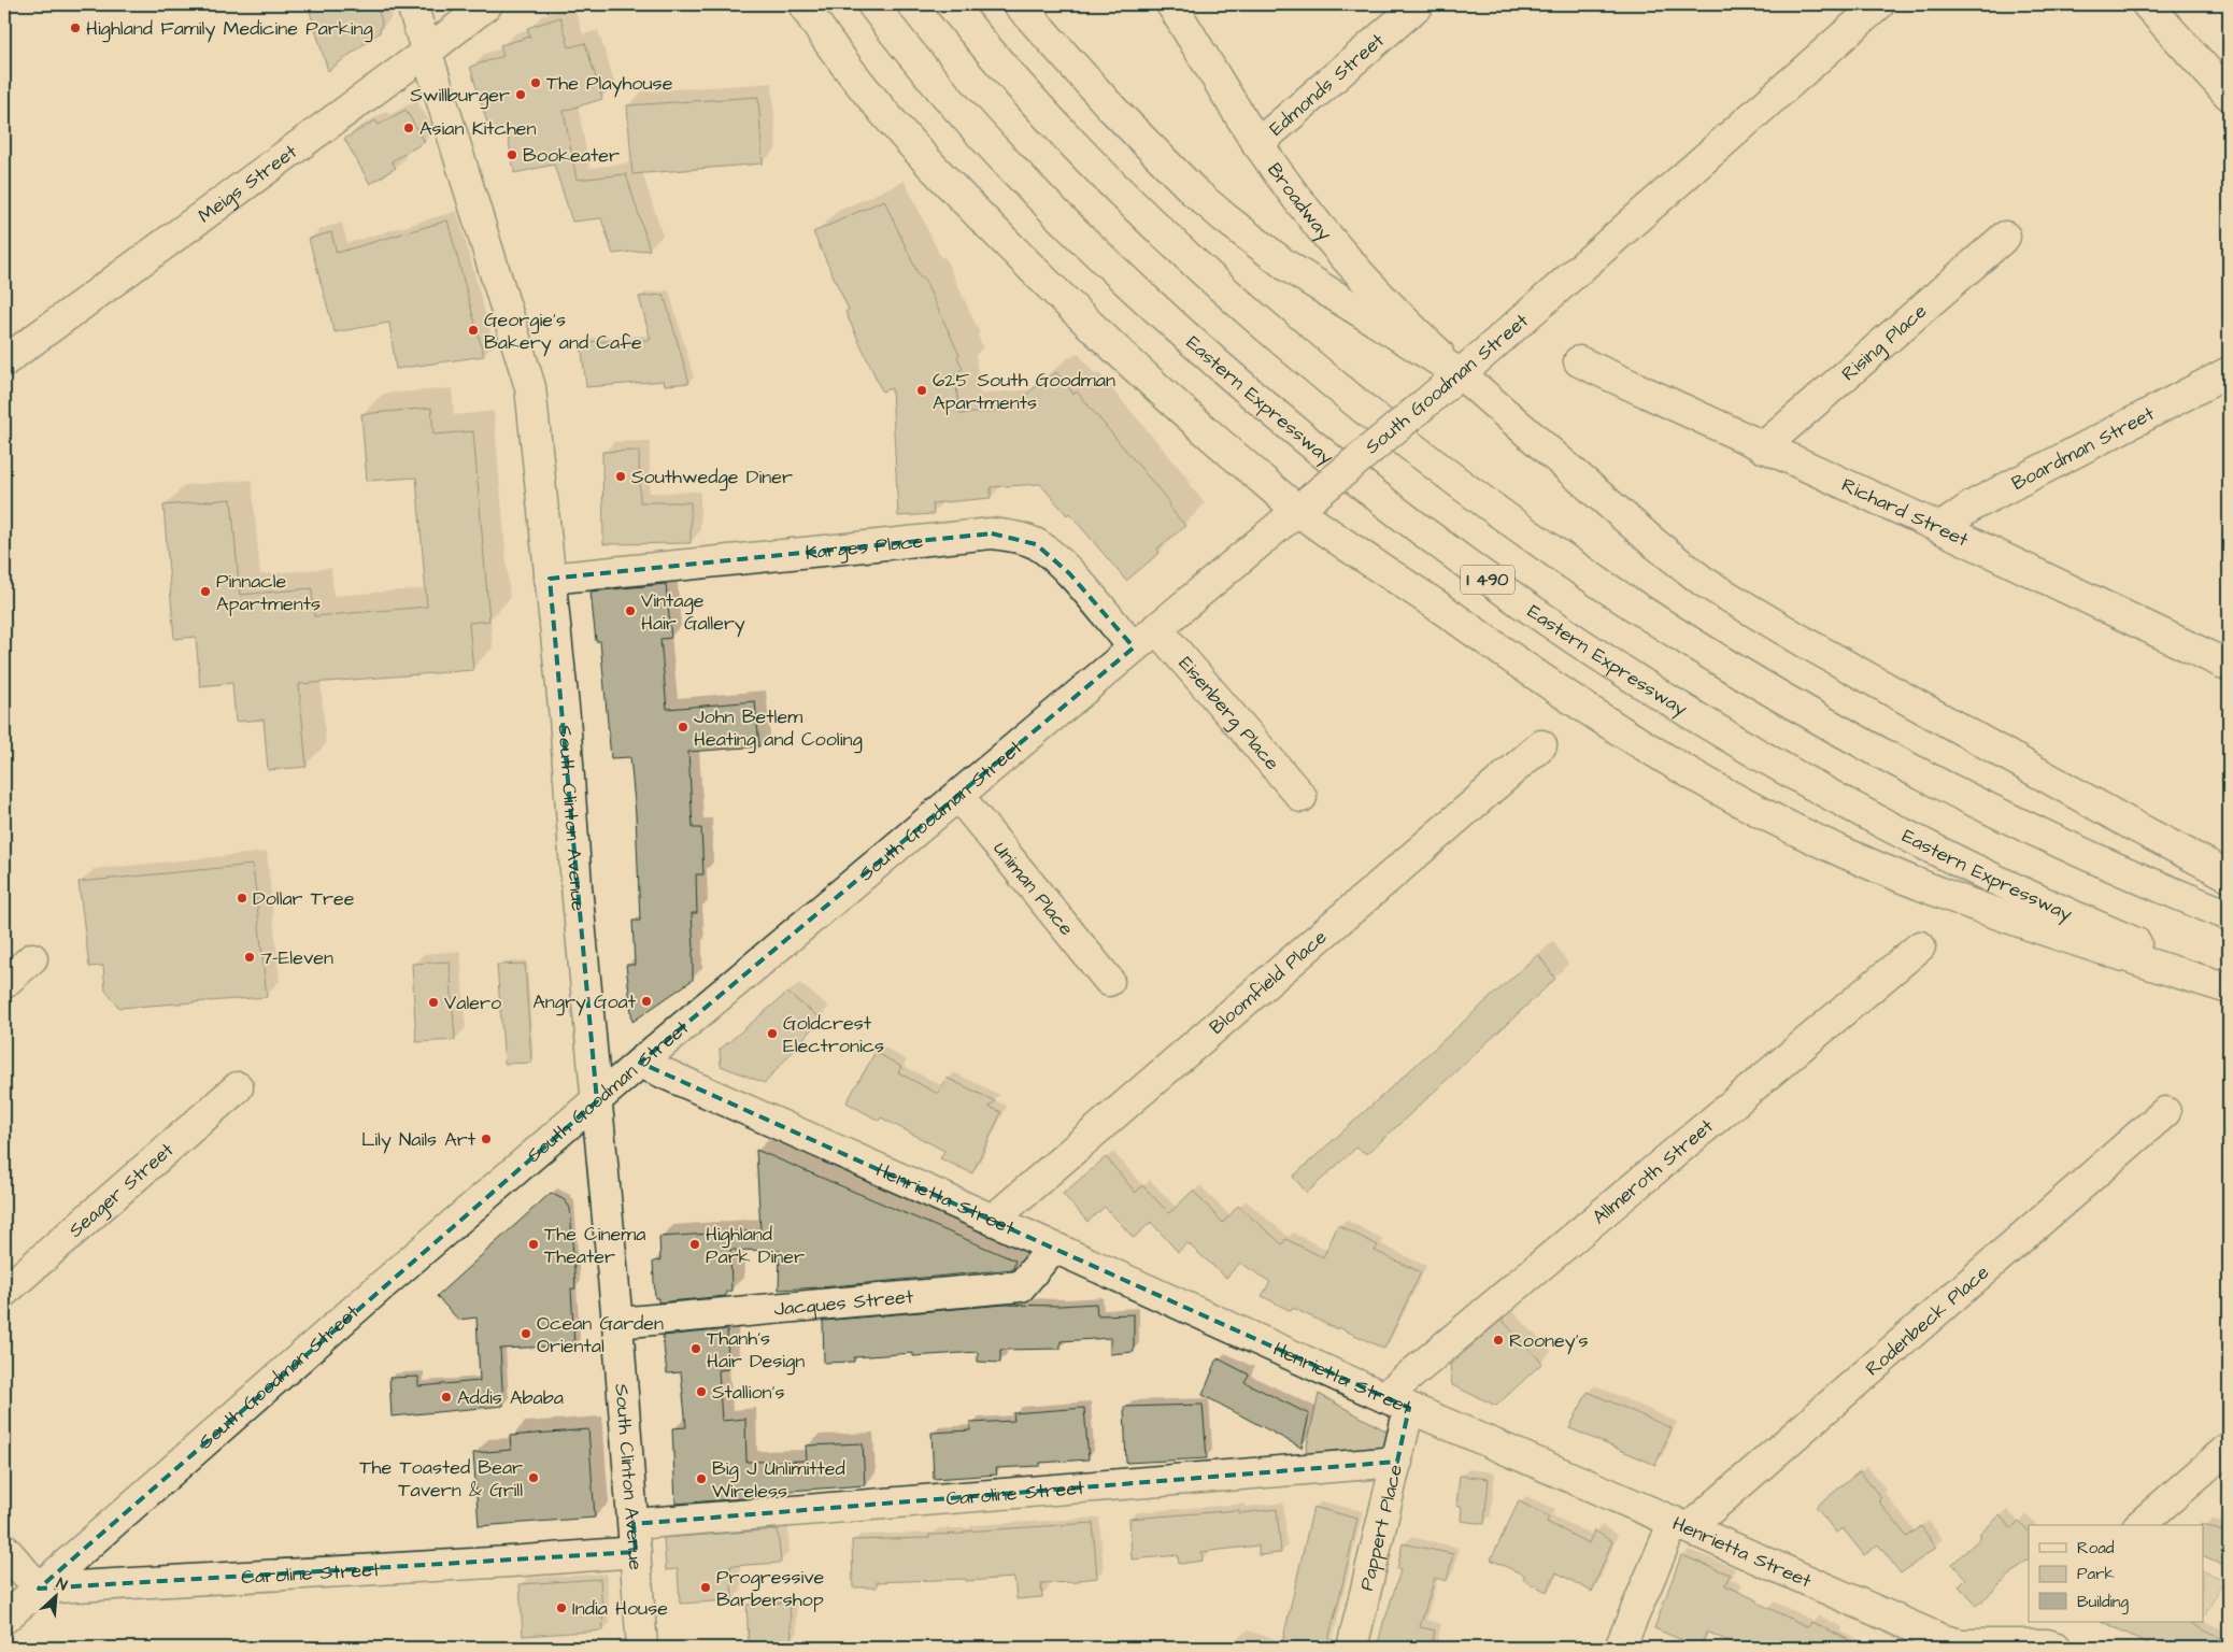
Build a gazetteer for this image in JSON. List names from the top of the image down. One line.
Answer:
{"streets":{"main road":["Edmonds Street","Meigs Street","Broadway","Rising Place","South Goodman Street","Eastern Expressway","Boardman Street","Richard Street","Karges Place","I 490","Eisenberg Place","South Clinton Avenue","Uniman Place","Bloomfield Place","Allmeroth Street","Seager Street","Henrietta Street","Jacques Street","Rodenbeck Place","Caroline Street","Pappert Place"]},"crossings":[["Edmonds Street","Broadway"],["Meigs Street","South Clinton Avenue"],["Broadway","South Goodman Street"],["Rising Place","Richard Street"],["South Goodman Street","Karges Place"],["South Goodman Street","Eisenberg Place"],["South Goodman Street","South Clinton Avenue"],["South Goodman Street","Uniman Place"],["South Goodman Street","Henrietta Street"],["South Goodman Street","Caroline Street"],["Boardman Street","Richard Street"],["Karges Place","South Clinton Avenue"],["South Clinton Avenue","Jacques Street"],["South Clinton Avenue","Caroline Street"],["Bloomfield Place","Henrietta Street"],["Allmeroth Street","Henrietta Street"],["Allmeroth Street","Pappert Place"],["Henrietta Street","Jacques Street"],["Henrietta Street","Rodenbeck Place"],["Henrietta Street","Pappert Place"],["Caroline Street","Pappert Place"]],"places":["Highland Family Medicine Parking","The Playhouse","Swillburger","Asian Kitchen","Bookeater","Georgie's Bakery and Cafe","625 South Goodman Apartments","Southwedge Diner","Pinnacle Apartments","Vintage Hair Gallery","John Betlem Heating and Cooling","Dollar Tree","7-Eleven","Angry Goat","Valero","Goldcrest Electronics","Lily Nails Art","The Cinema Theater","Highland Park Diner","Ocean Garden Oriental","Rooney's","Thanh's Hair Design","Stallion's","Addis Ababa","The Toasted Bear Tavern & Grill","Big J Unlimitted Wireless","Progressive Barbershop","India House"],"legend":["Road","Park","Building"],"north":"top right"}
